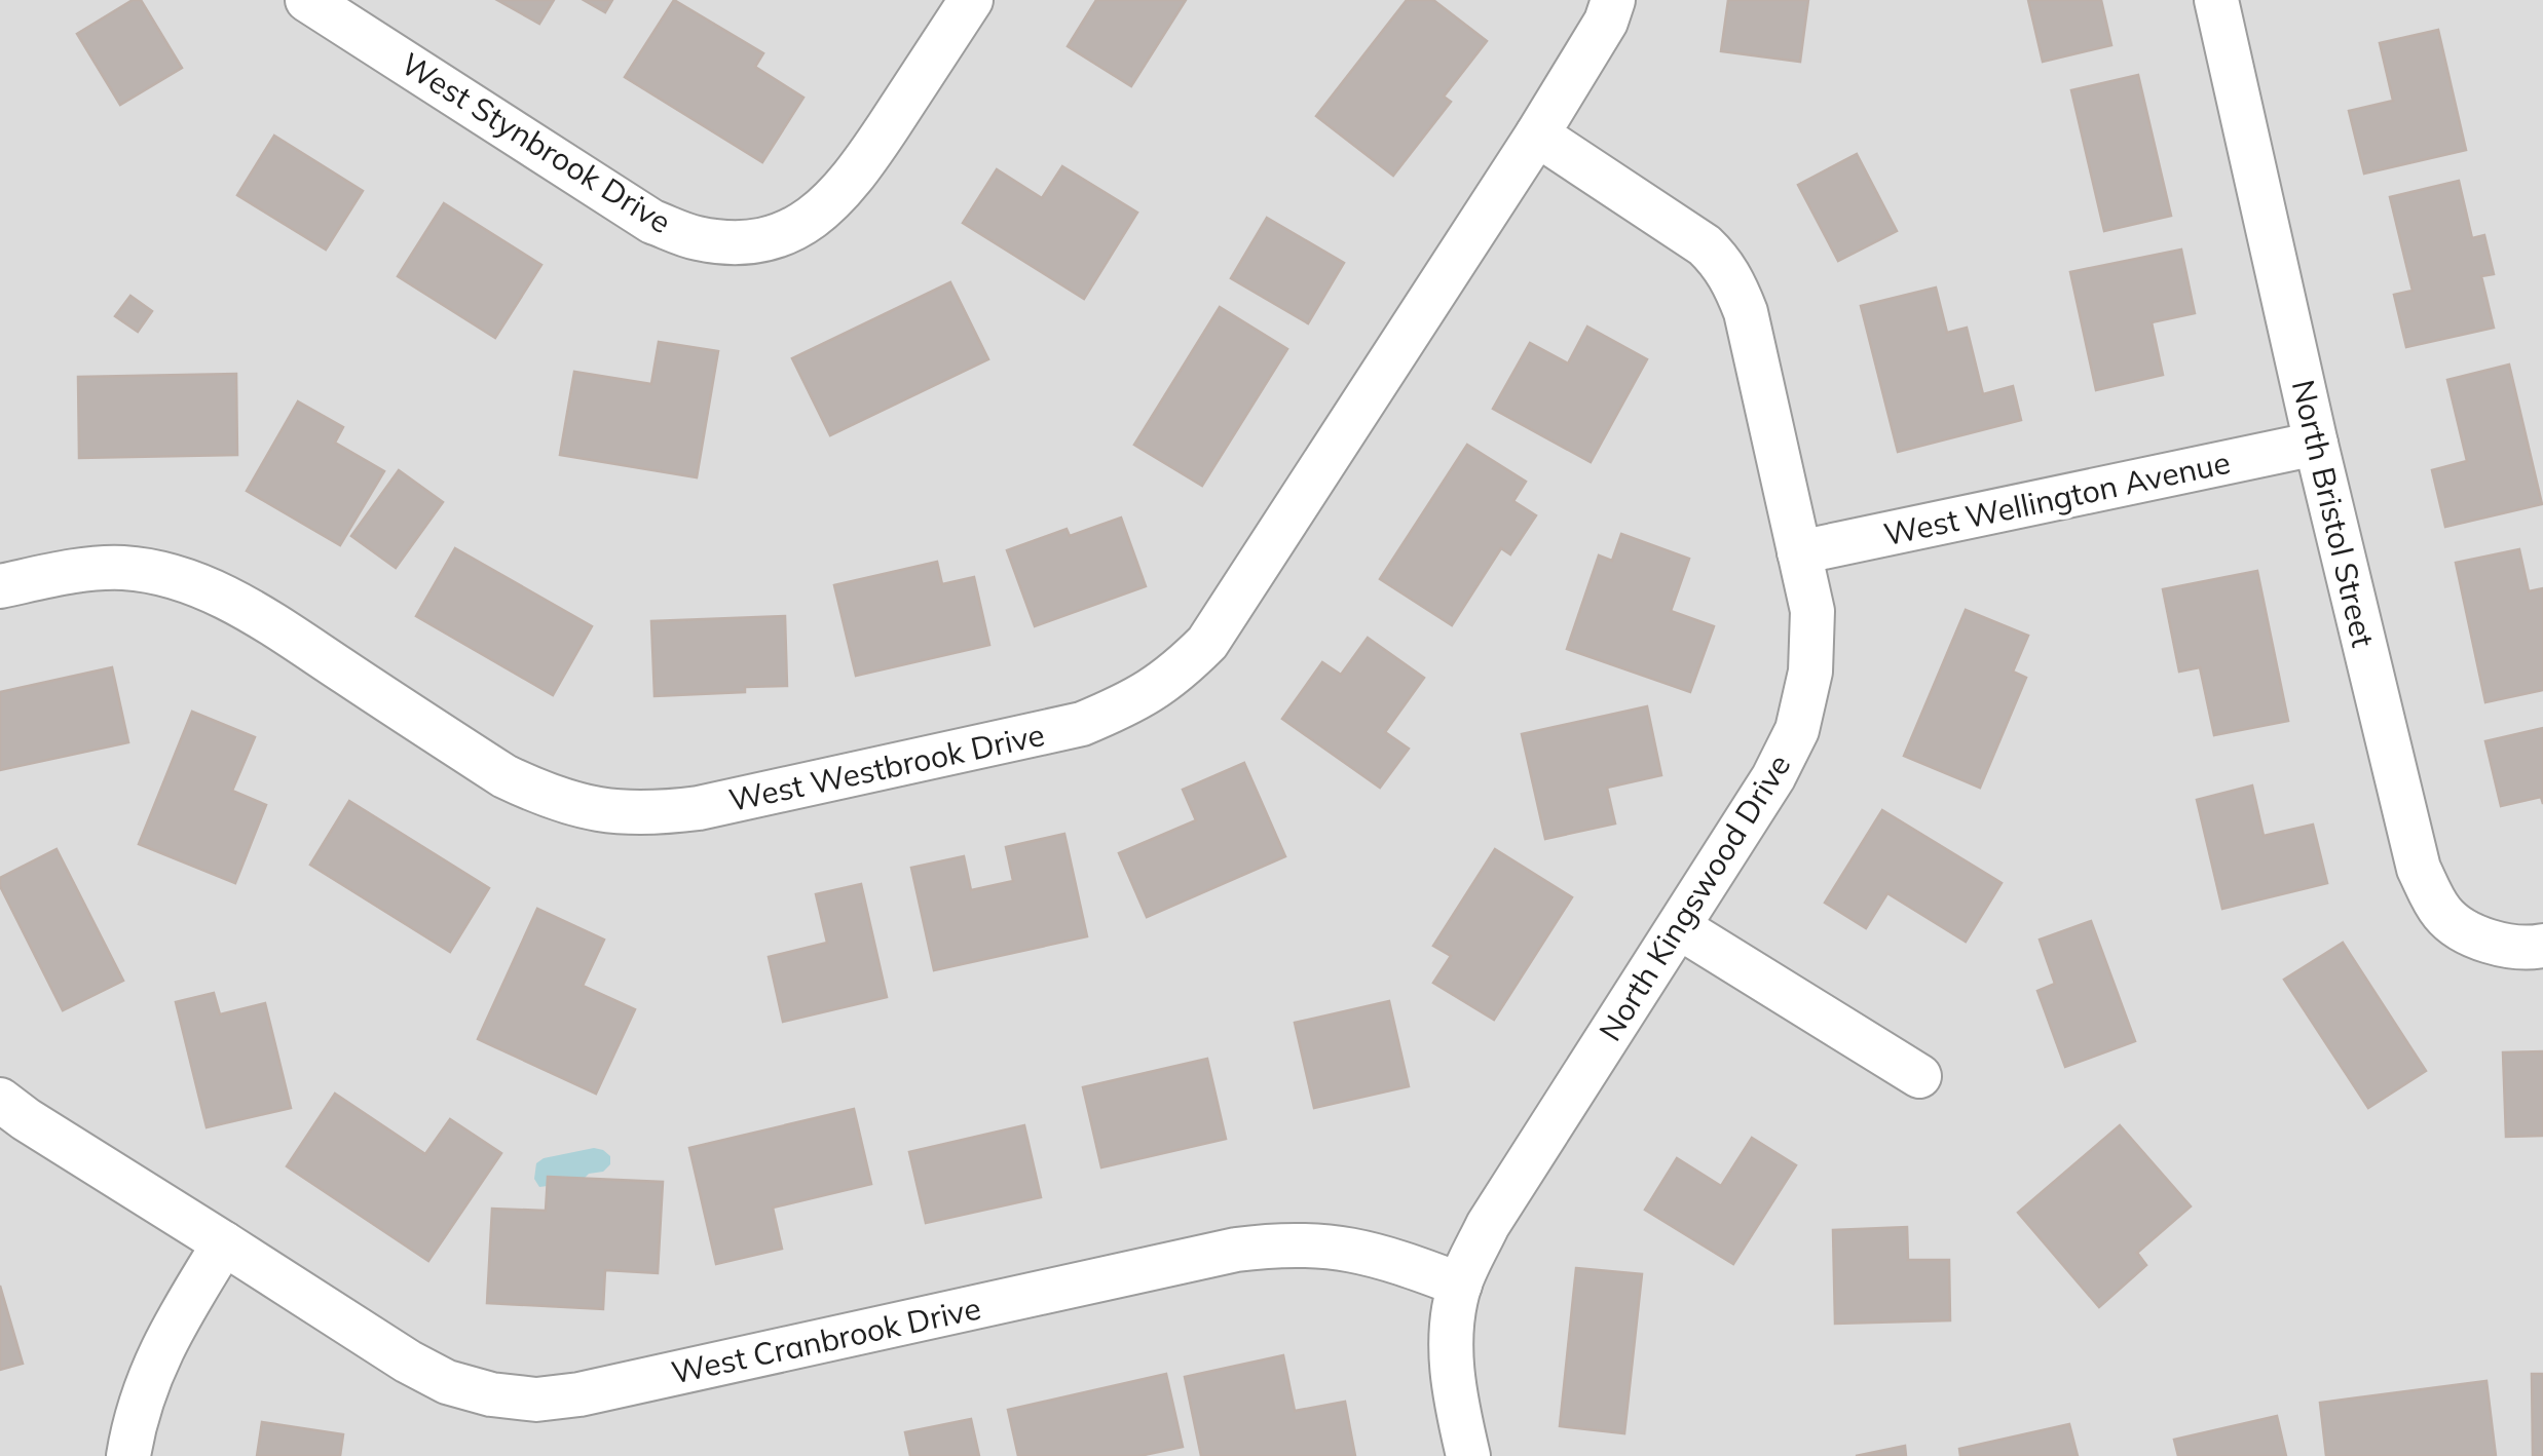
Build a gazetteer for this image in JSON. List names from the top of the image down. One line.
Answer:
{"streets":{"street":["West Stynbrook Drive","West Wellington Avenue","North Bristol Street","West Westbrook Drive","North Kingswood Drive","West Cranbrook Drive"]},"crossings":[["West Wellington Avenue","North Bristol Street"],["West Wellington Avenue","North Kingswood Drive"],["West Westbrook Drive","North Kingswood Drive"],["North Kingswood Drive","West Cranbrook Drive"]]}
